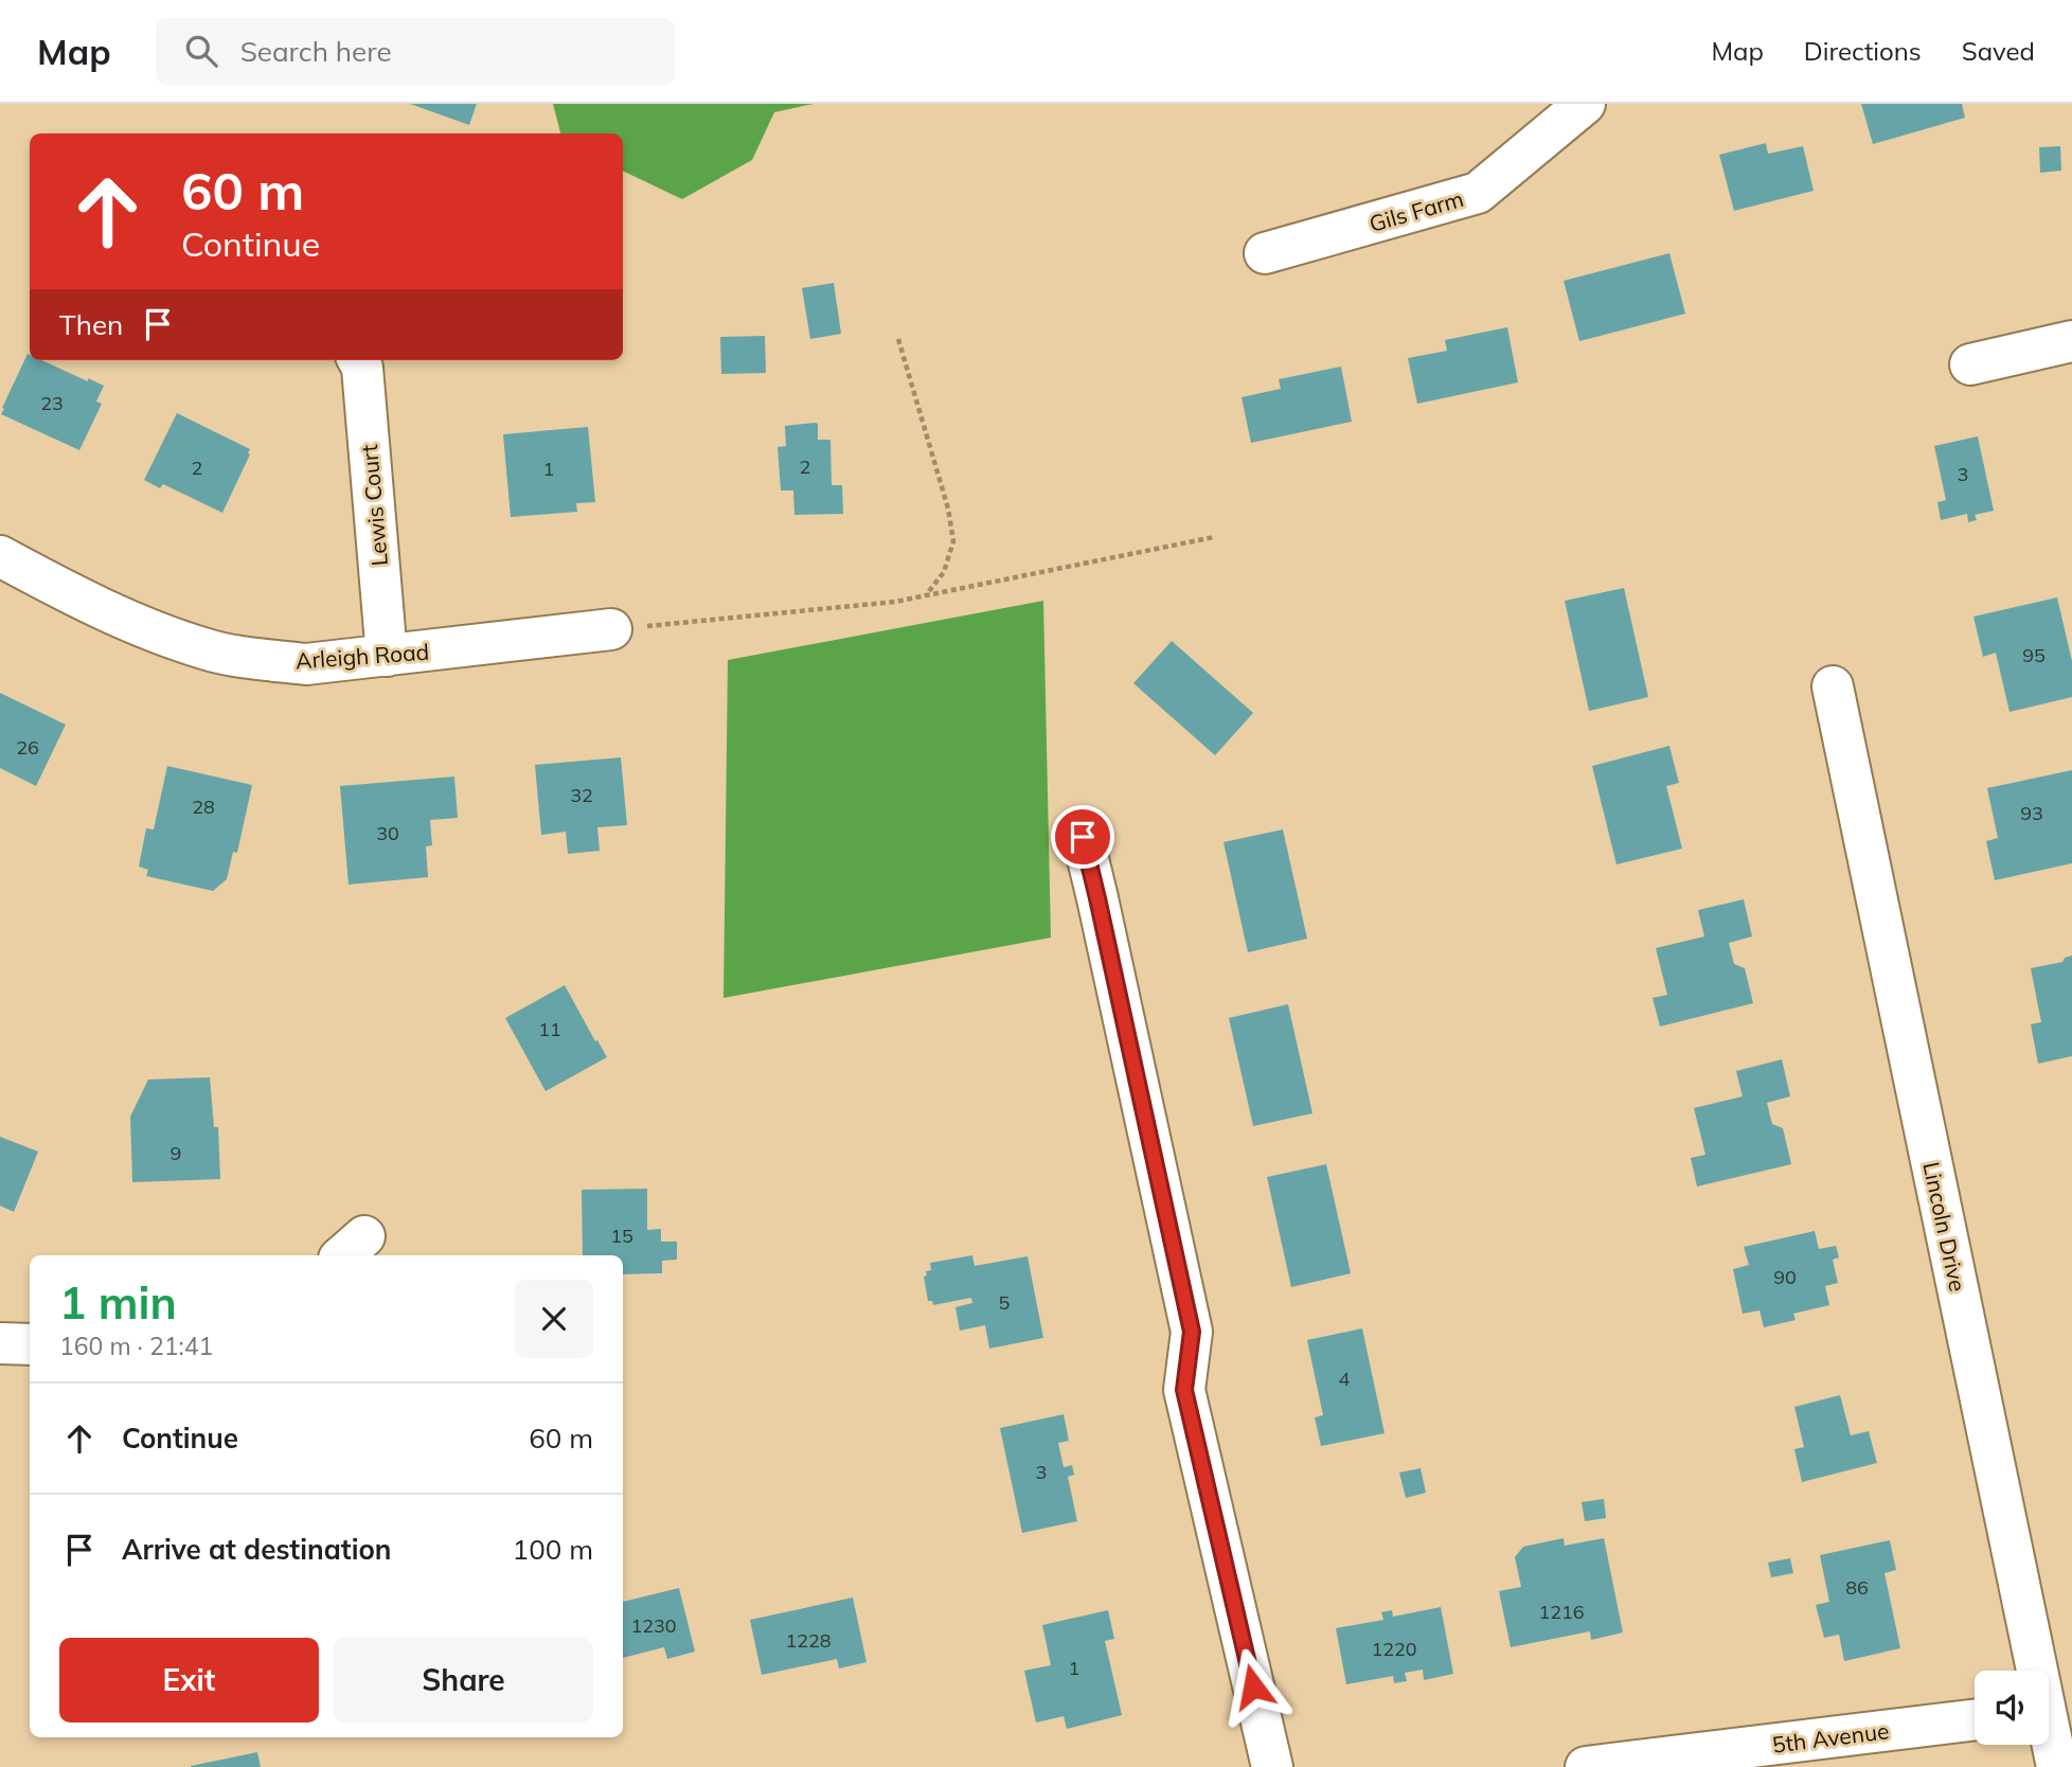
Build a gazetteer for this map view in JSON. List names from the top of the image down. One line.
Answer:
{"streets":{"street":["Gils Farm","Lewis Court","Arleigh Road","Lincoln Drive","5th Avenue"]},"crossings":[["Lewis Court","Arleigh Road"]],"house_numbers":["23","2","2","1","3","95","26","32","28","93","30","11","9","15","90","5","4","3","86","1216","1230","1228","1220","1"],"page":{"header":"Map","search":"Search here","nav":["Map","Directions","Saved"],"turn":["60 m","Continue"],"then":"Then","heading":["1 min","160 m · 21:41"],"list":[{"name":"Continue","value":"60 m"},{"name":"Arrive at destination","value":"100 m"}],"buttons":["Exit","Share"]}}
